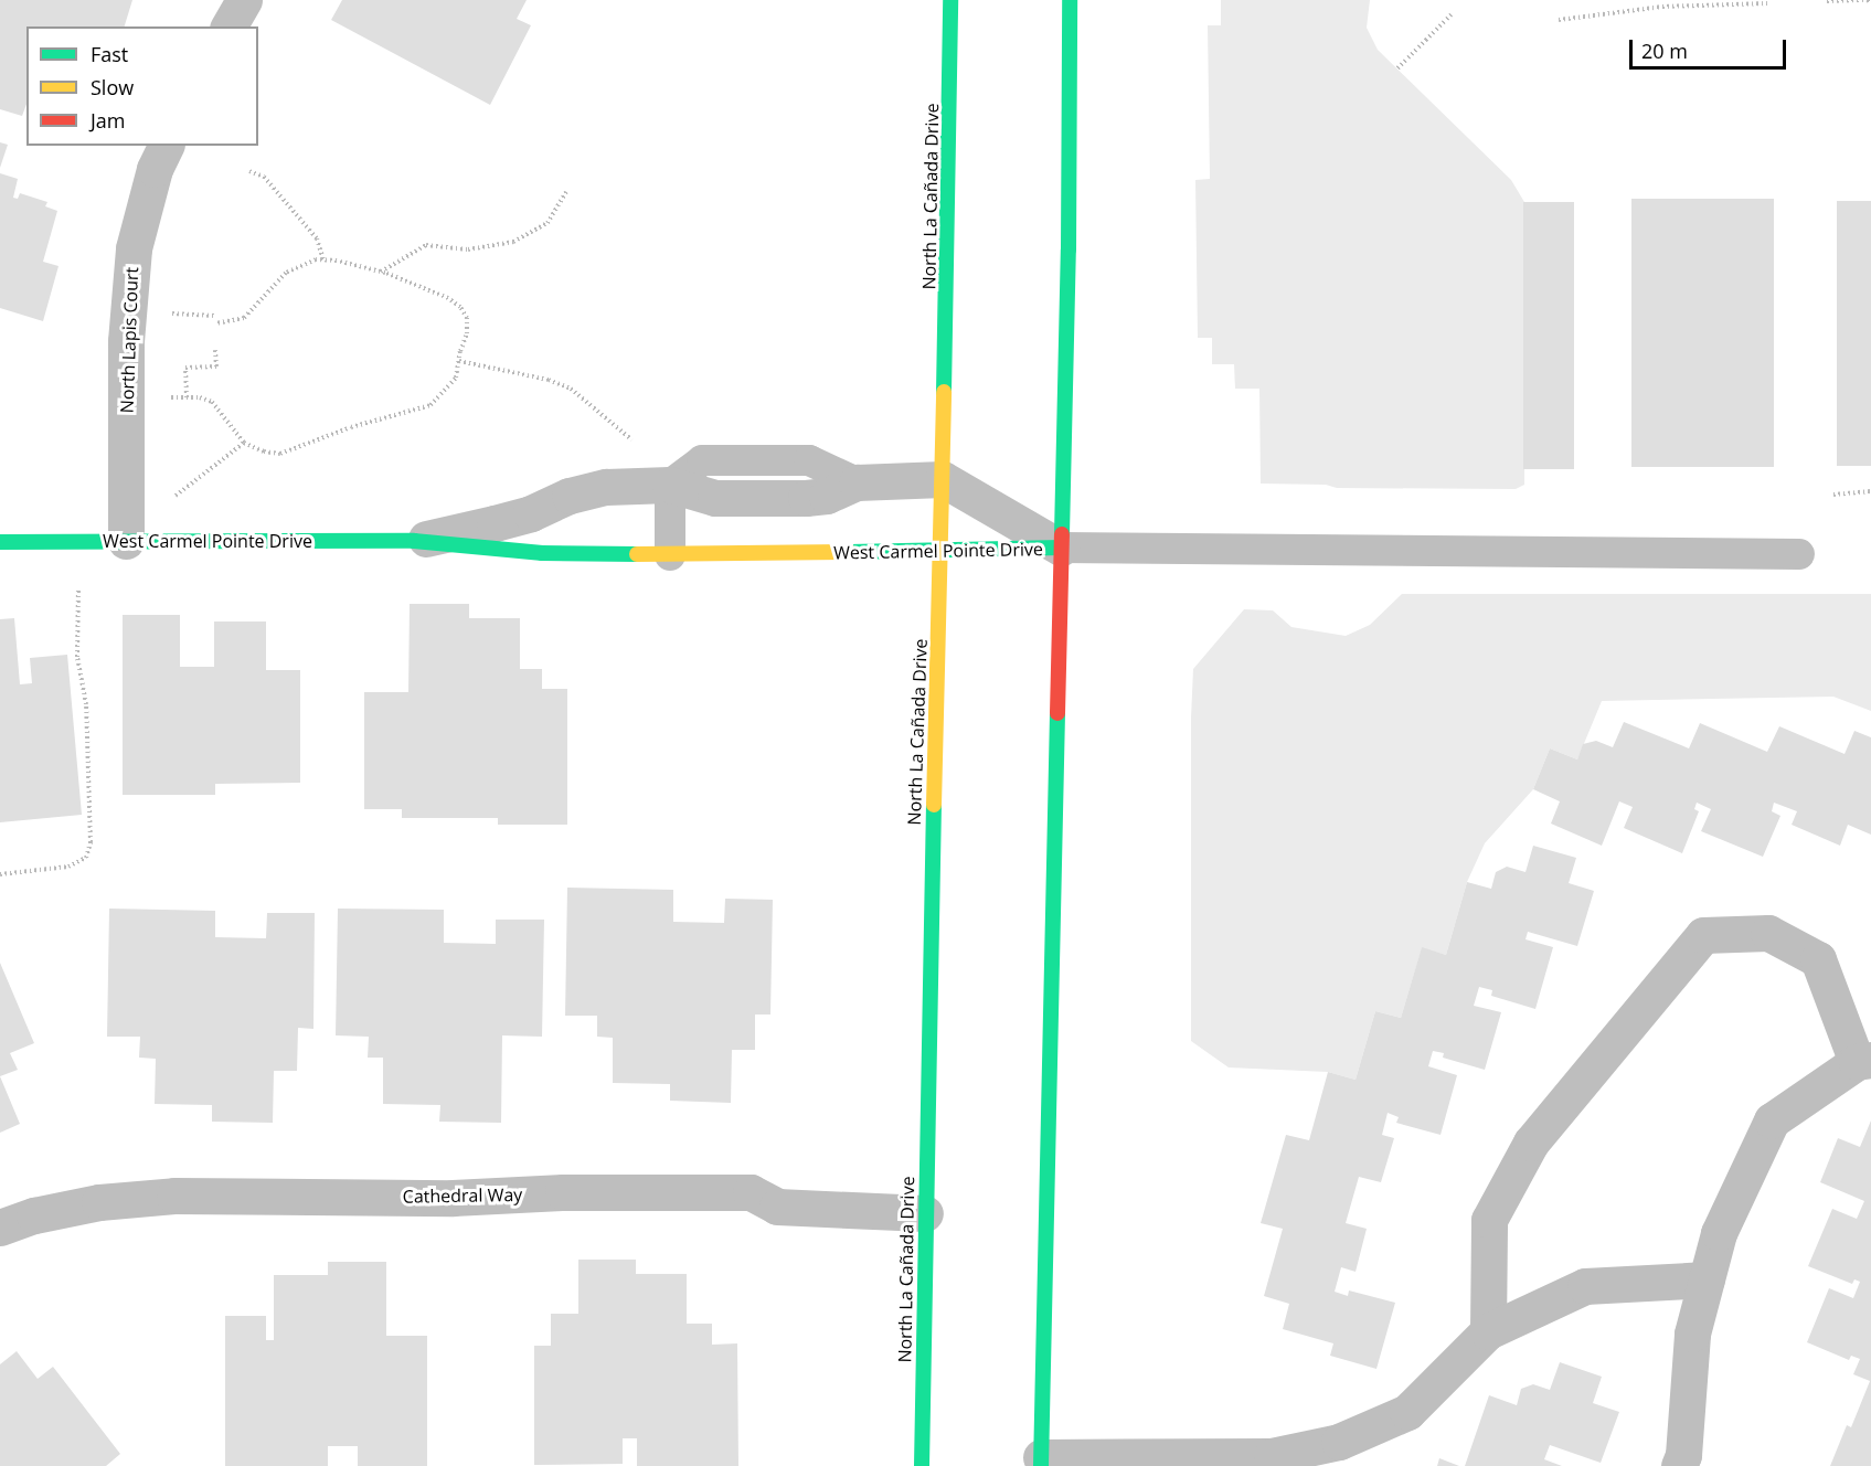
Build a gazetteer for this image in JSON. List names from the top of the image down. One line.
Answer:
{"streets":{"main road":["North La Cañada Drive","West Carmel Pointe Drive"],"street":["North Lapis Court","Cathedral Way"]},"crossings":[["North La Cañada Drive","West Carmel Pointe Drive"],["North La Cañada Drive","Cathedral Way"],["North Lapis Court","West Carmel Pointe Drive"]],"legend":["Fast","Slow","Jam"],"scale_bar":"20 m"}
